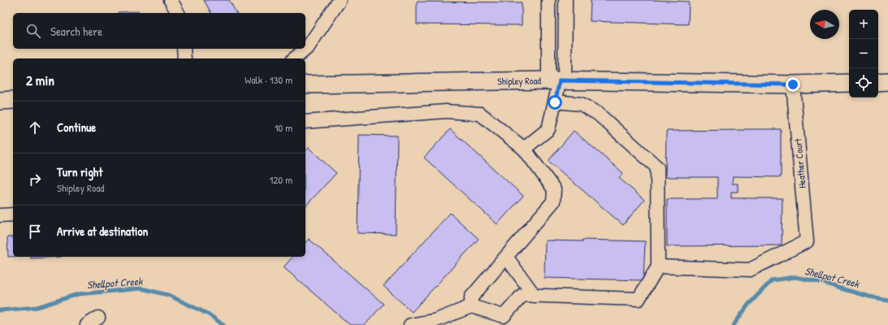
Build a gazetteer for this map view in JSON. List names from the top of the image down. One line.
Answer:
{"streets":{"main road":["Shipley Road"],"street":["Heather Court"]},"crossings":[["Shipley Road","Heather Court"]],"water":["Shellpot Creek"],"north":"left","page":{"map_buttons":["+","−"],"search":"Search here","heading":["2 min","Walk · 130 m"],"list":[["Continue","10 m"],["Turn right","Shipley Road","120 m"],"Arrive at destination"]}}
